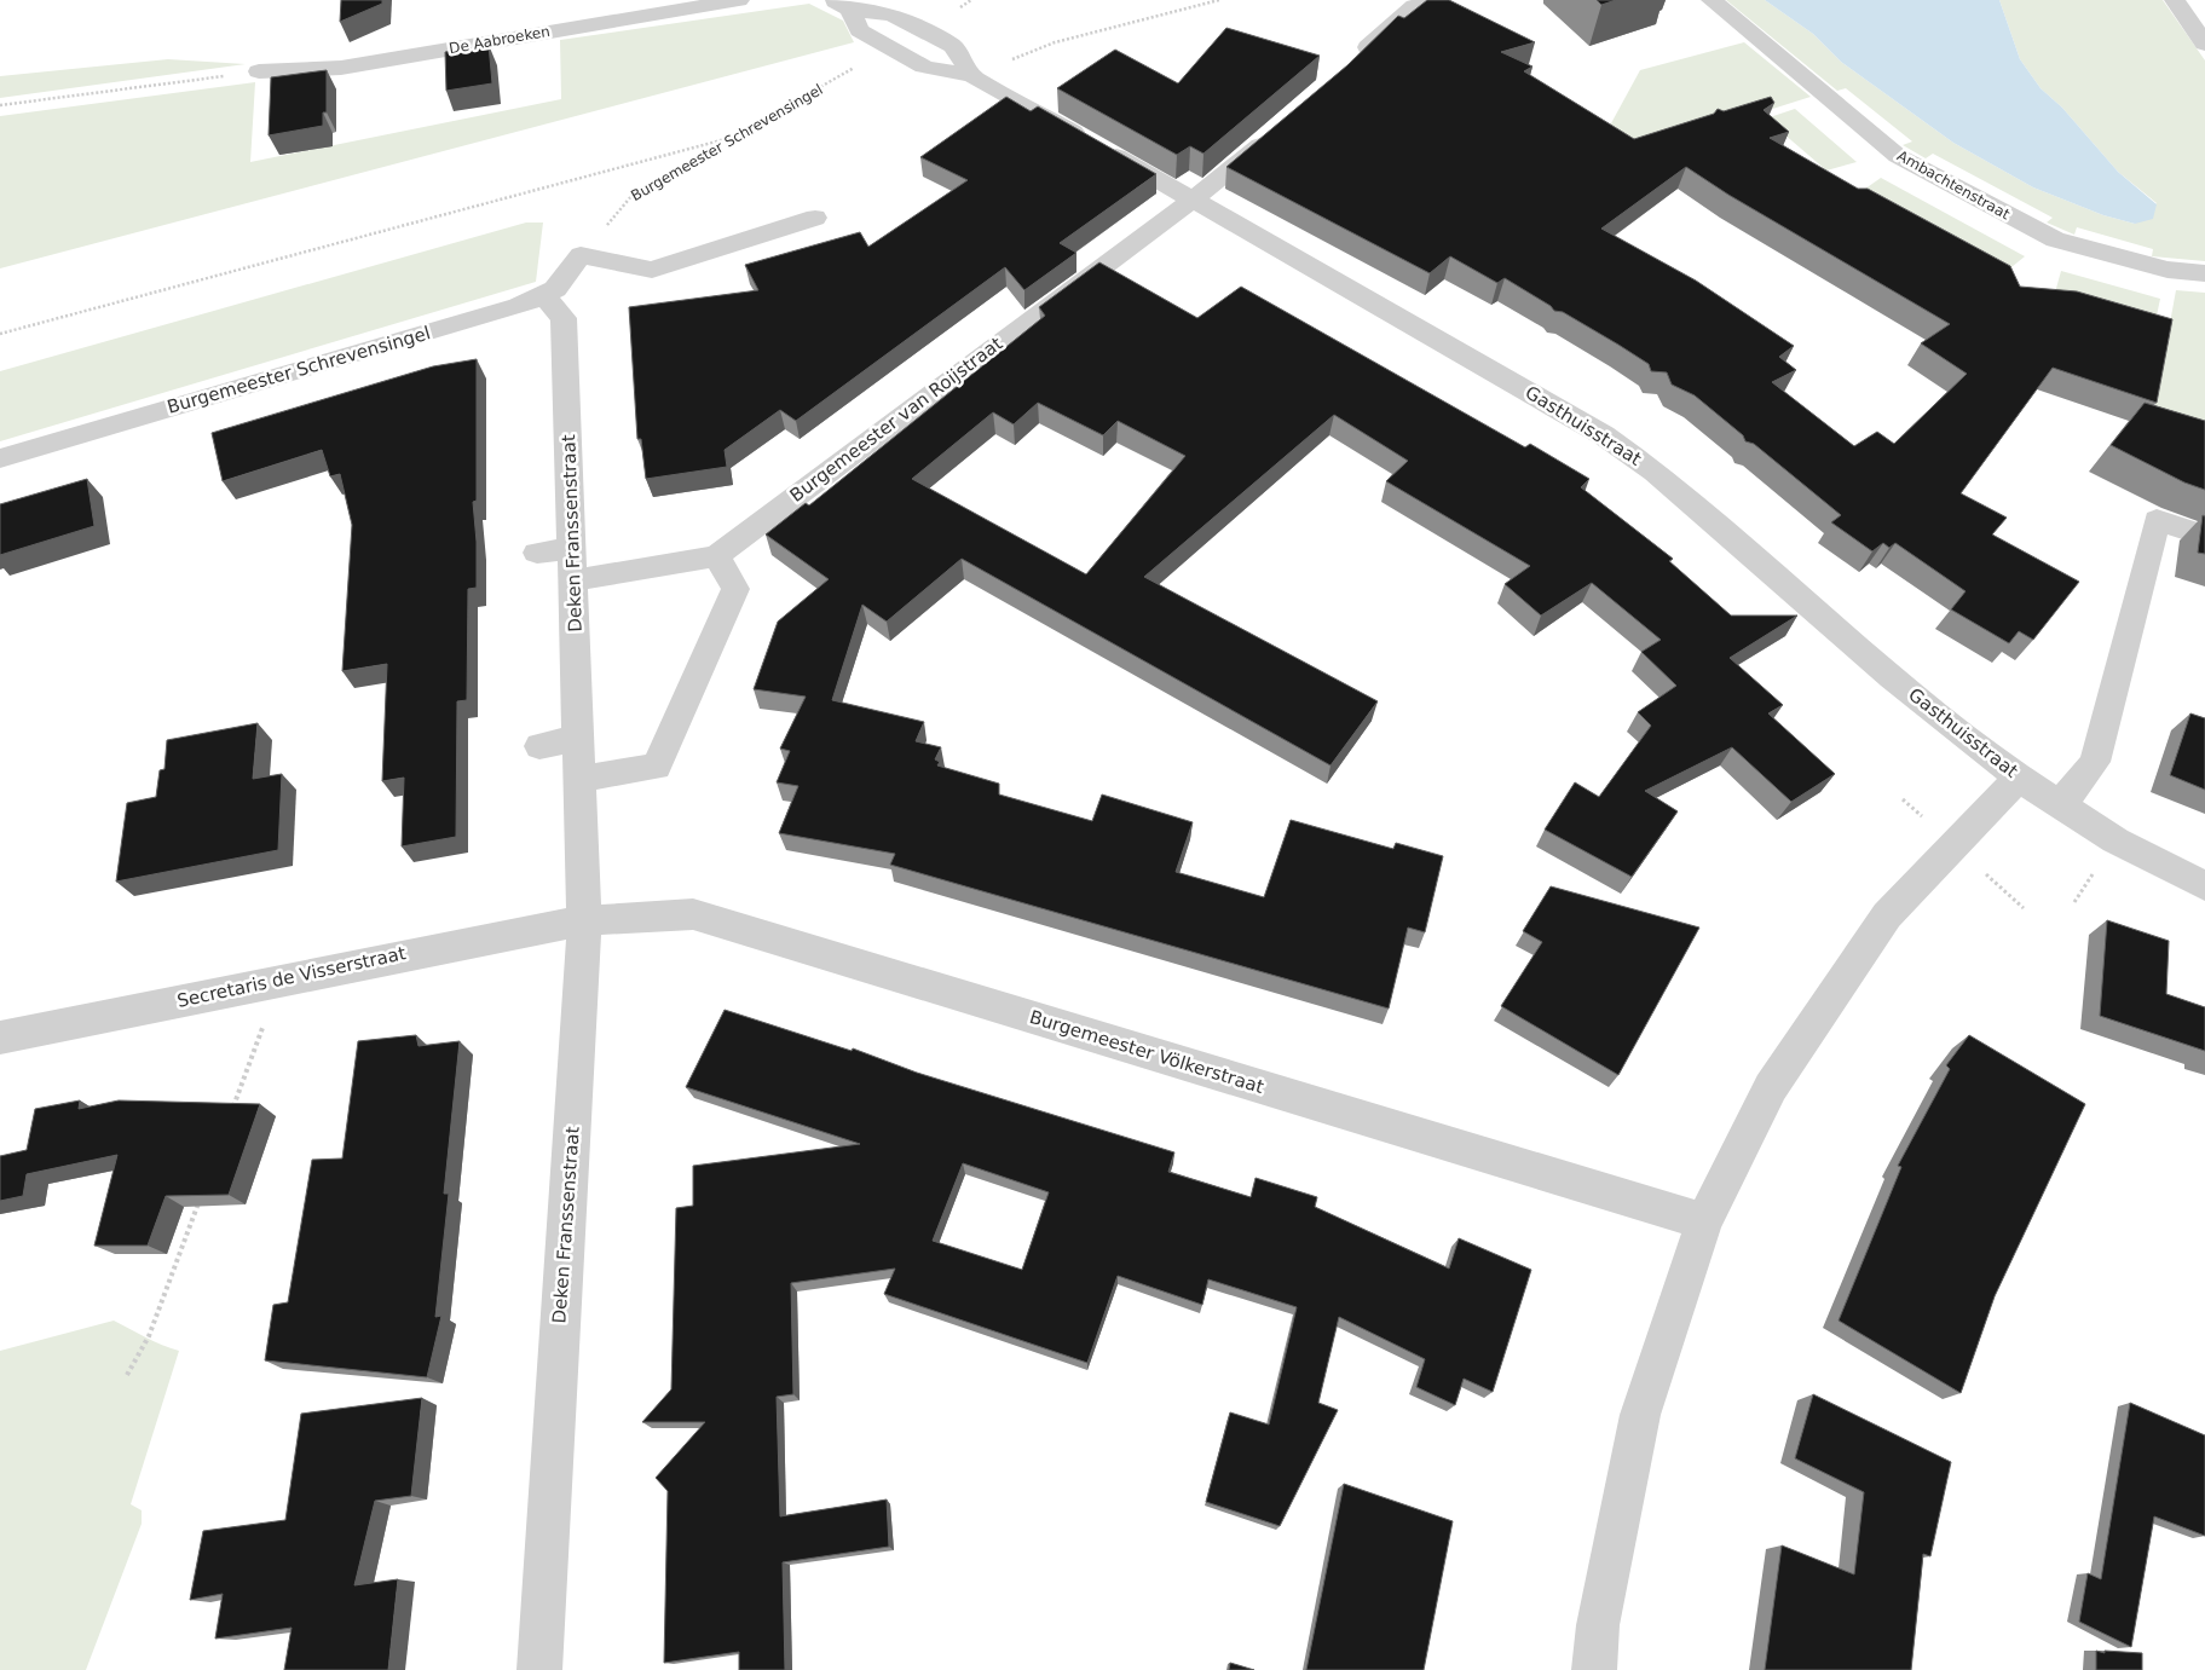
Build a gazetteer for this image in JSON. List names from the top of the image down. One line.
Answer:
{"streets":{"street":["De Aabroeken","Burgemeester Schrevensingel","Ambachtenstraat","Burgemeester van Roijstraat","Gasthuisstraat","Deken Franssenstraat","Secretaris de Visserstraat","Burgemeester Völkerstraat"]},"crossings":[["Burgemeester Schrevensingel","Gasthuisstraat"],["Burgemeester Schrevensingel","Deken Franssenstraat"],["Burgemeester van Roijstraat","Gasthuisstraat"],["Burgemeester van Roijstraat","Deken Franssenstraat"],["Deken Franssenstraat","Secretaris de Visserstraat"],["Deken Franssenstraat","Burgemeester Völkerstraat"],["Secretaris de Visserstraat","Burgemeester Völkerstraat"]]}
